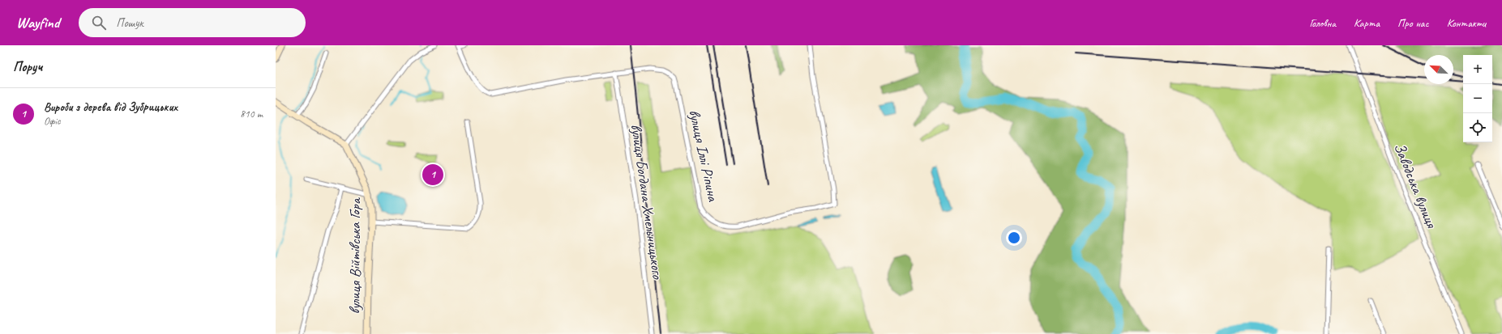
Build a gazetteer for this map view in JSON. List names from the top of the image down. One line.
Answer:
{"streets":{"street":["вулиця Іллі Ріпина","Заводська вулиця","вулиця Богдана Хмельницького","вулиця Війтівська Гора"]},"crossings":[["вулиця Іллі Ріпина","вулиця Богдана Хмельницького"]],"north":"top left","page":{"header":"Wayfind","search":"Пошук","nav":["Головна","Карта","Про нас","Контакти"],"heading":"Поруч","map_buttons":["+","−"],"list":[{"mark":"1","name":"Вироби з дерева від Зубрицьких","note":"Офіс","value":"810 m"}],"pins":"1"}}
